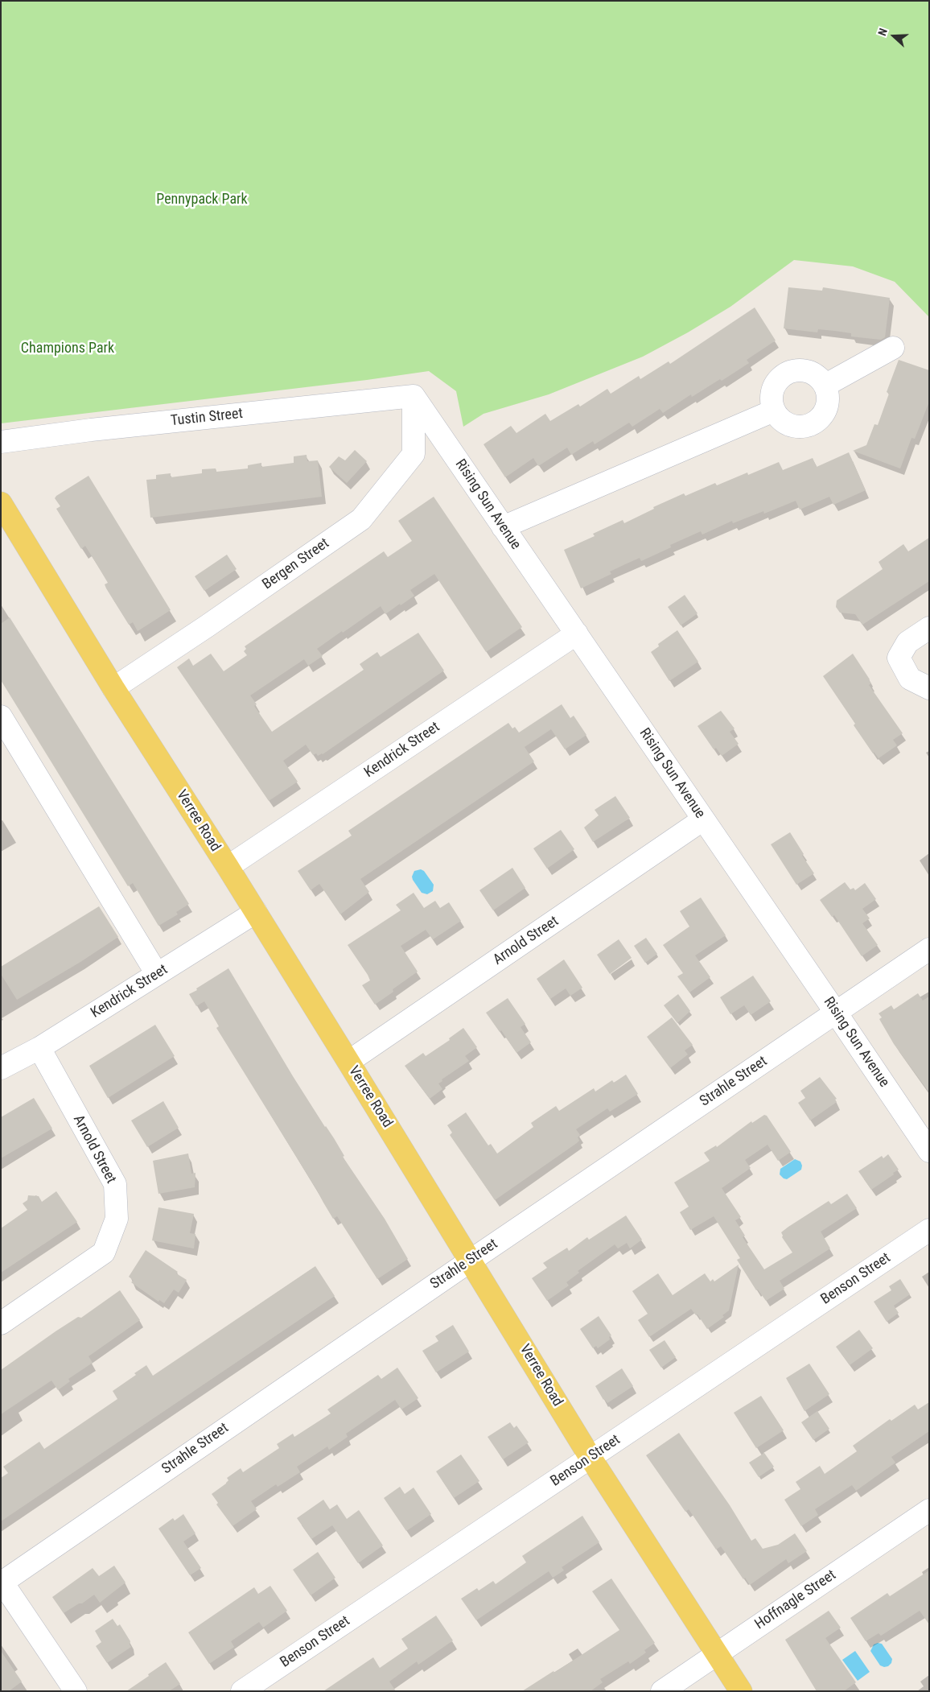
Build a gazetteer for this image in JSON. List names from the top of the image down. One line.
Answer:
{"streets":{"main road":["Verree Road"],"street":["Tustin Street","Rising Sun Avenue","Bergen Street","Kendrick Street","Arnold Street","Strahle Street","Benson Street","Hoffnagle Street"]},"crossings":[["Tustin Street","Rising Sun Avenue"],["Tustin Street","Bergen Street"],["Rising Sun Avenue","Bergen Street"],["Rising Sun Avenue","Kendrick Street"],["Rising Sun Avenue","Arnold Street"],["Rising Sun Avenue","Strahle Street"],["Bergen Street","Verree Road"],["Kendrick Street","Verree Road"],["Kendrick Street","Arnold Street"],["Verree Road","Arnold Street"],["Verree Road","Strahle Street"],["Verree Road","Benson Street"],["Verree Road","Hoffnagle Street"]],"parks":["Pennypack Park","Champions Park"],"north":"left"}
